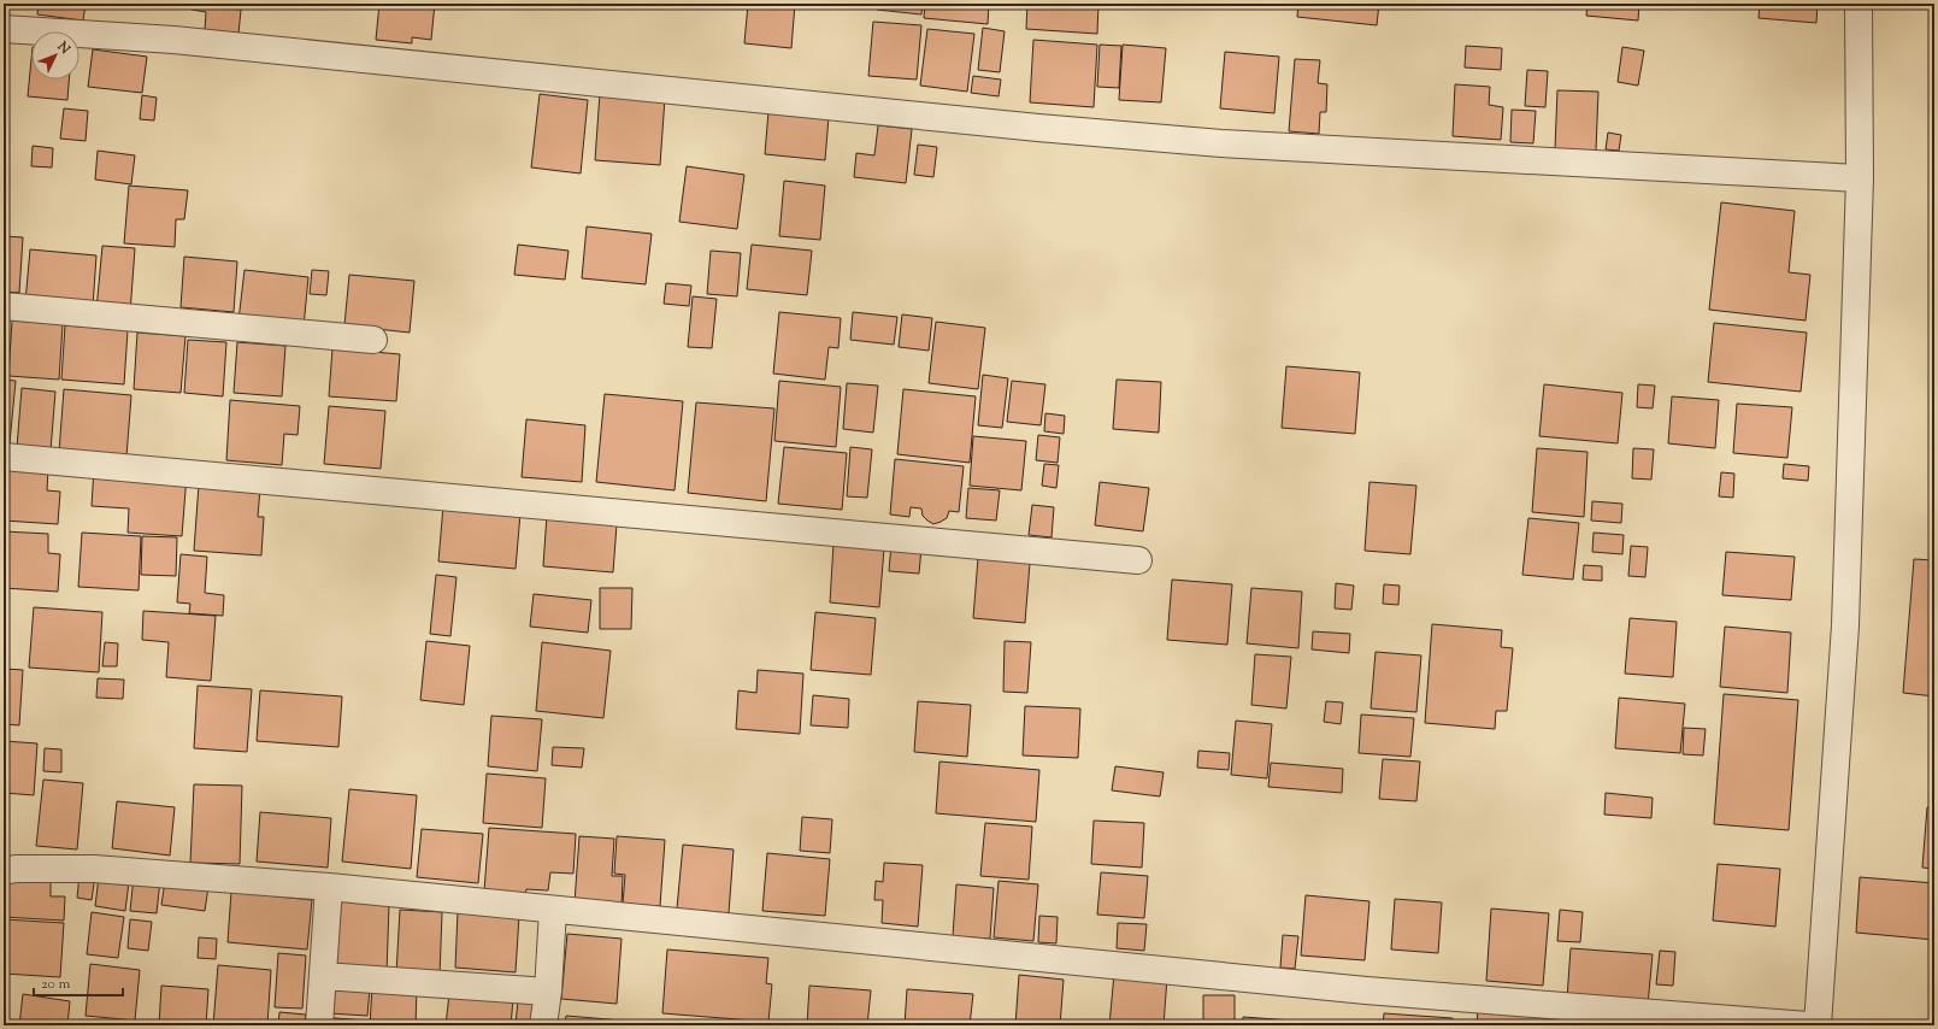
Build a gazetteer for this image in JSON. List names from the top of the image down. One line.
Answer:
{"scale_bar":"20 m","north":"top right"}
